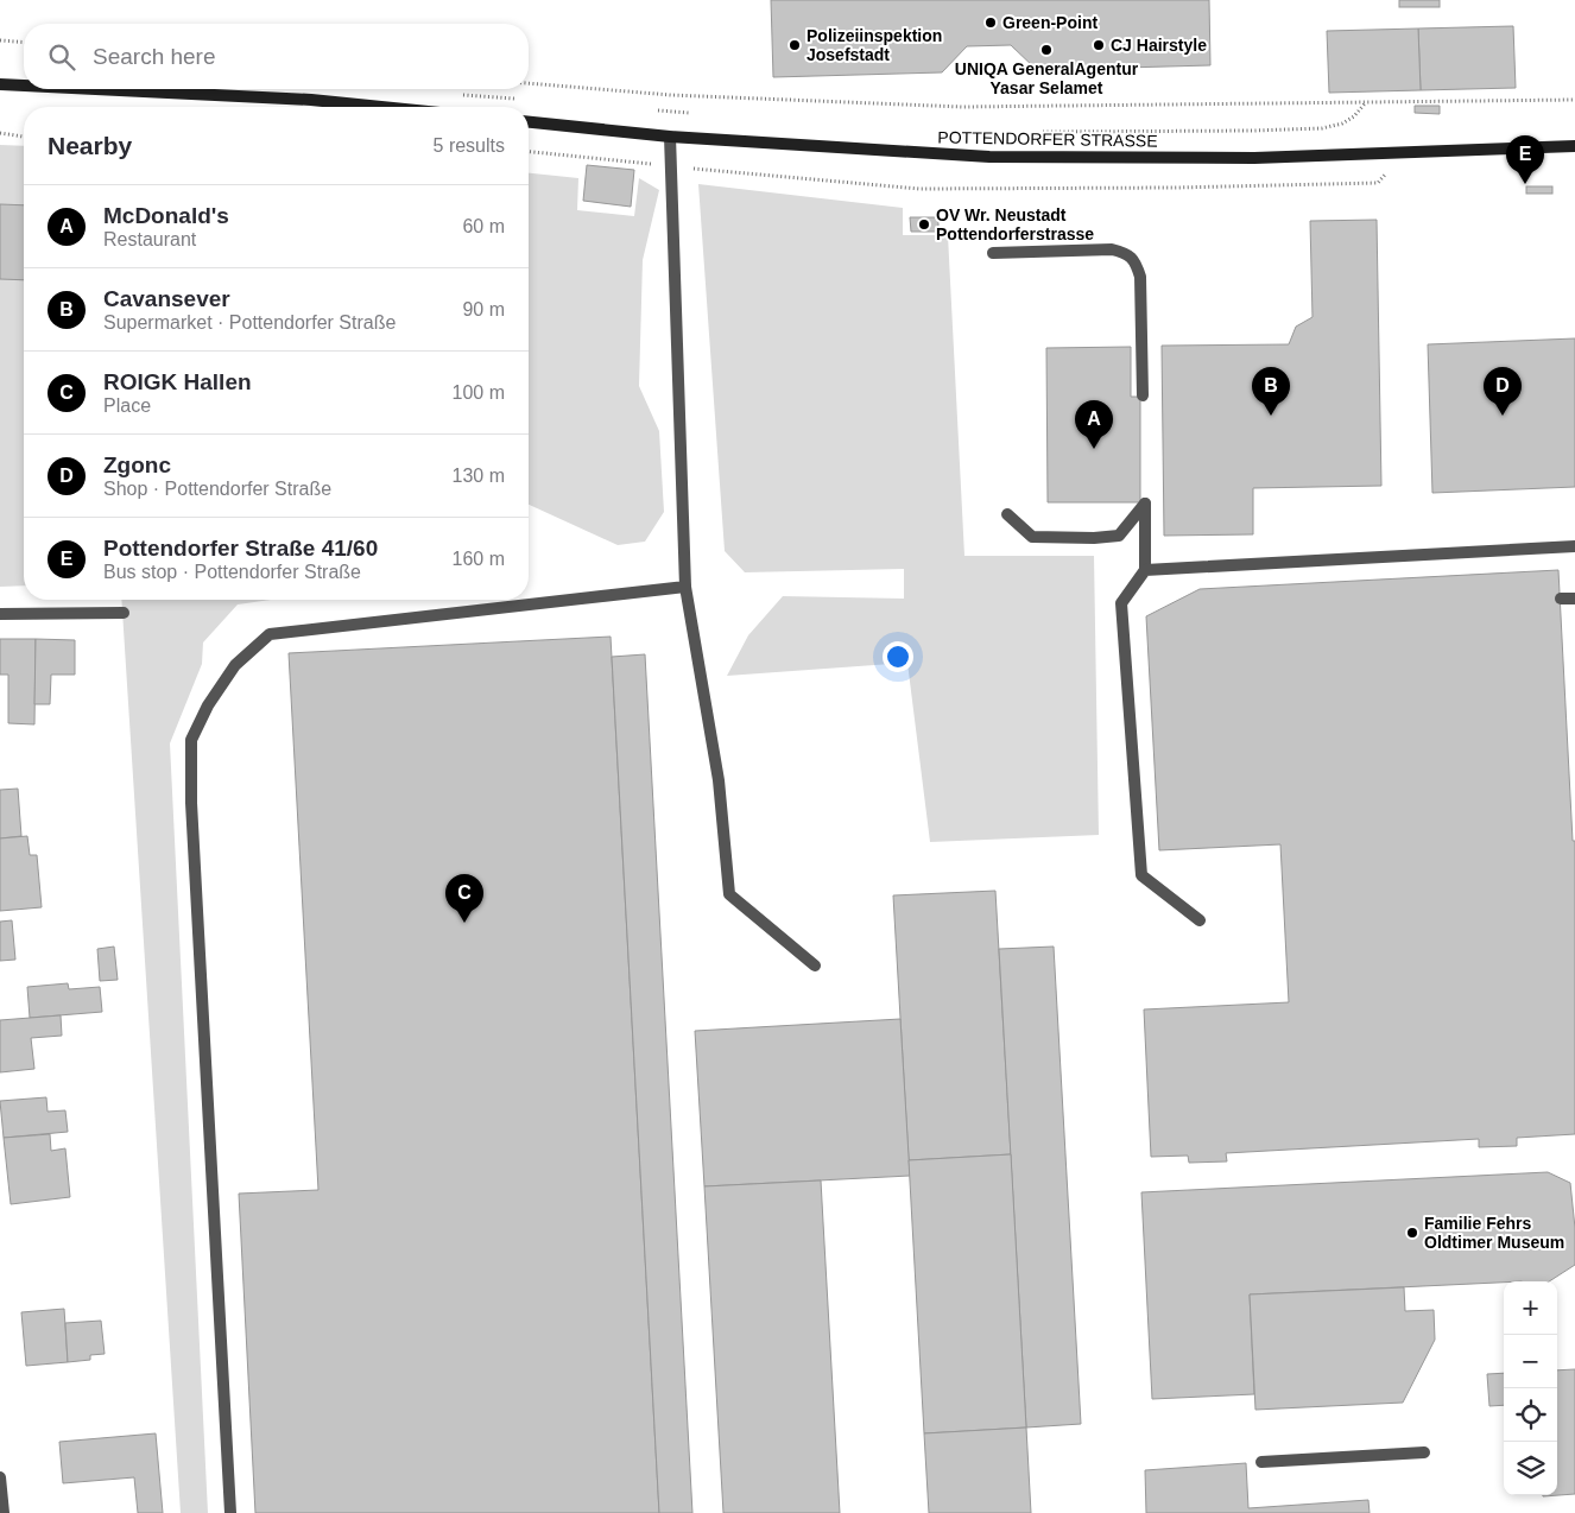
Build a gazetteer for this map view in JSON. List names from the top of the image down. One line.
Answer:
{"streets":{"main road":["POTTENDORFER STRASSE"]},"places":["Green-Point","Polizeiinspektion Josefstadt","CJ Hairstyle","UNIQA GeneralAgentur Yasar Selamet","OV Wr. Neustadt Pottendorferstrasse","Familie Fehrs Oldtimer Museum"],"page":{"search":"Search here","heading":["Nearby","5 results"],"pins":["E","B","D","A","C"],"list":[{"mark":"A","name":"McDonald's","note":"Restaurant","value":"60 m"},{"mark":"B","name":"Cavansever","note":"Supermarket · Pottendorfer Straße","value":"90 m"},{"mark":"C","name":"ROIGK Hallen","note":"Place","value":"100 m"},{"mark":"D","name":"Zgonc","note":"Shop · Pottendorfer Straße","value":"130 m"},{"mark":"E","name":"Pottendorfer Straße 41/60","note":"Bus stop · Pottendorfer Straße","value":"160 m"}],"map_buttons":["+","−"]}}
